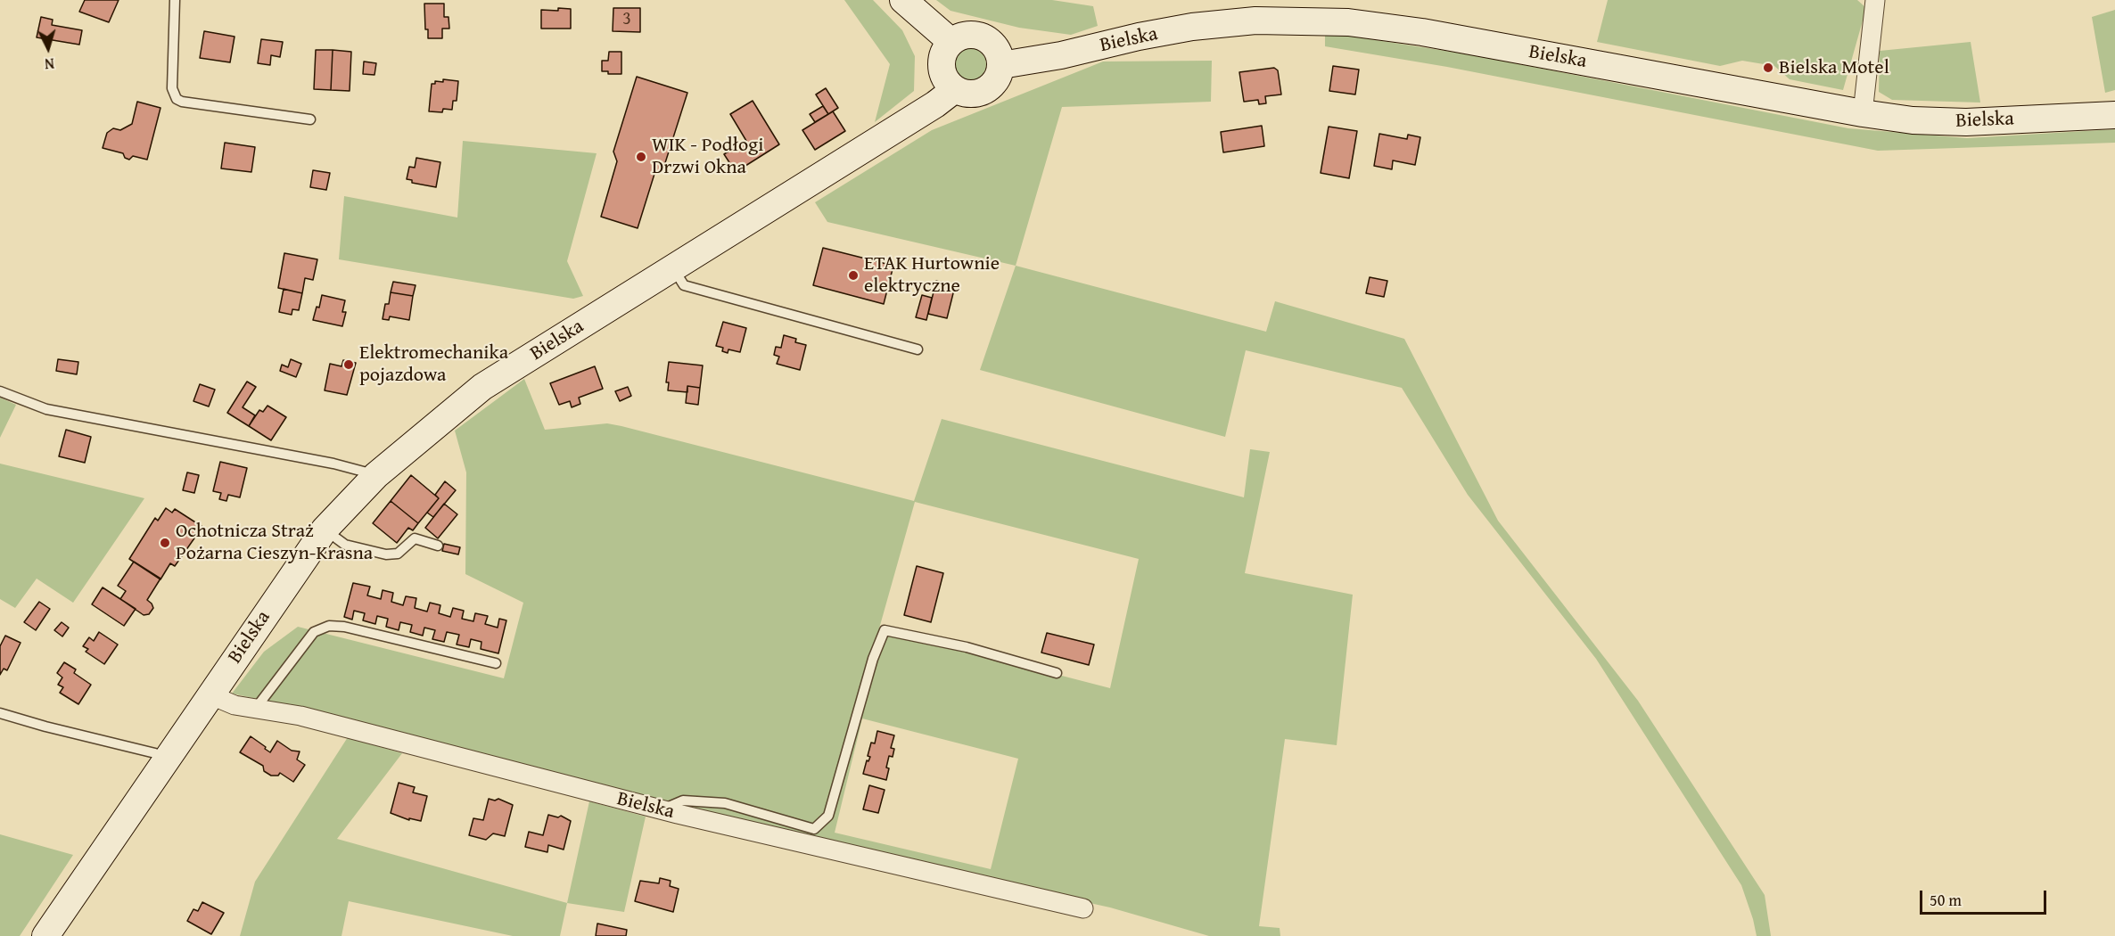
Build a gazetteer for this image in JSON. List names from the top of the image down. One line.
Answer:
{"streets":{"street":["Bielska"]},"places":["Bielska Motel","WIK - Podłogi Drzwi Okna","ETAK Hurtownie elektryczne","Elektromechanika pojazdowa","Ochotnicza Straż Pożarna Cieszyn-Krasna"],"house_numbers":["3"],"scale_bar":"50 m","north":"bottom"}
